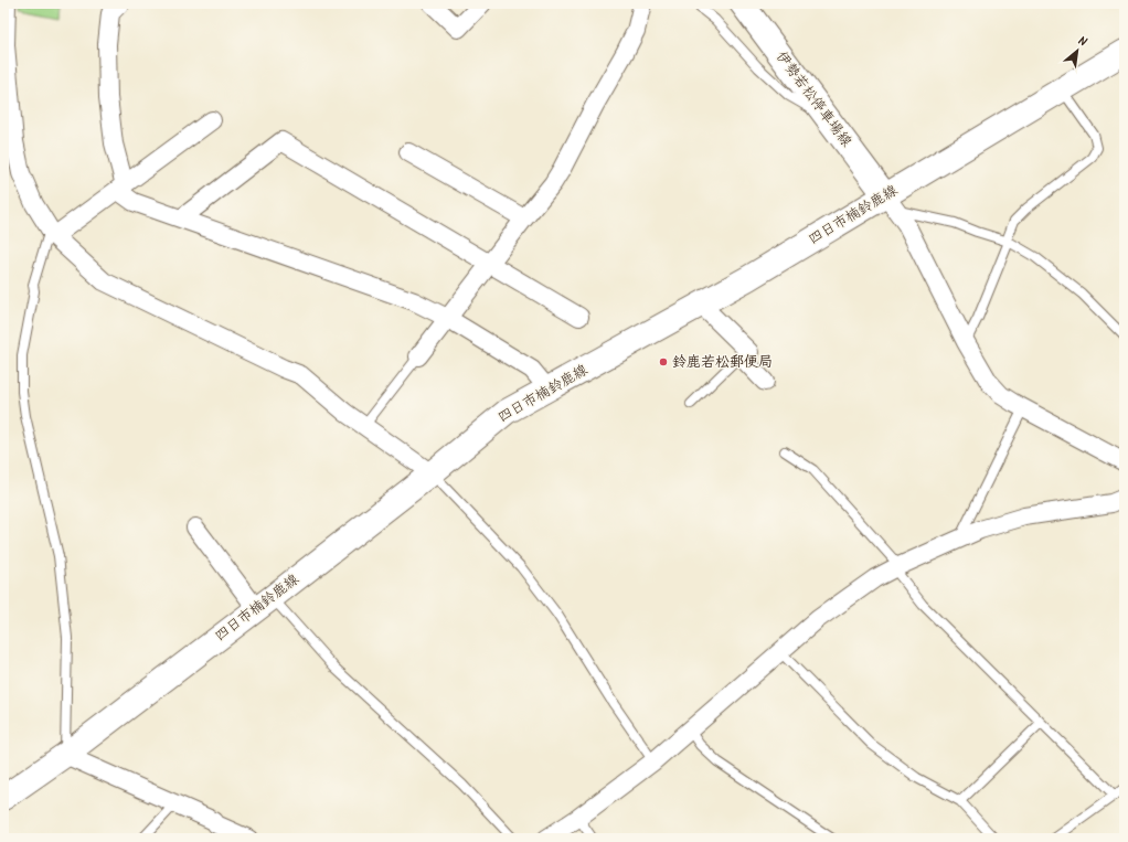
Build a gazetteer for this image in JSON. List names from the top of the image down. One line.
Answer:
{"streets":{"main road":["伊勢若松停車場線","四日市楠鈴鹿線"]},"crossings":[["伊勢若松停車場線","四日市楠鈴鹿線"]],"places":["鈴鹿若松郵便局"],"north":"top right"}
